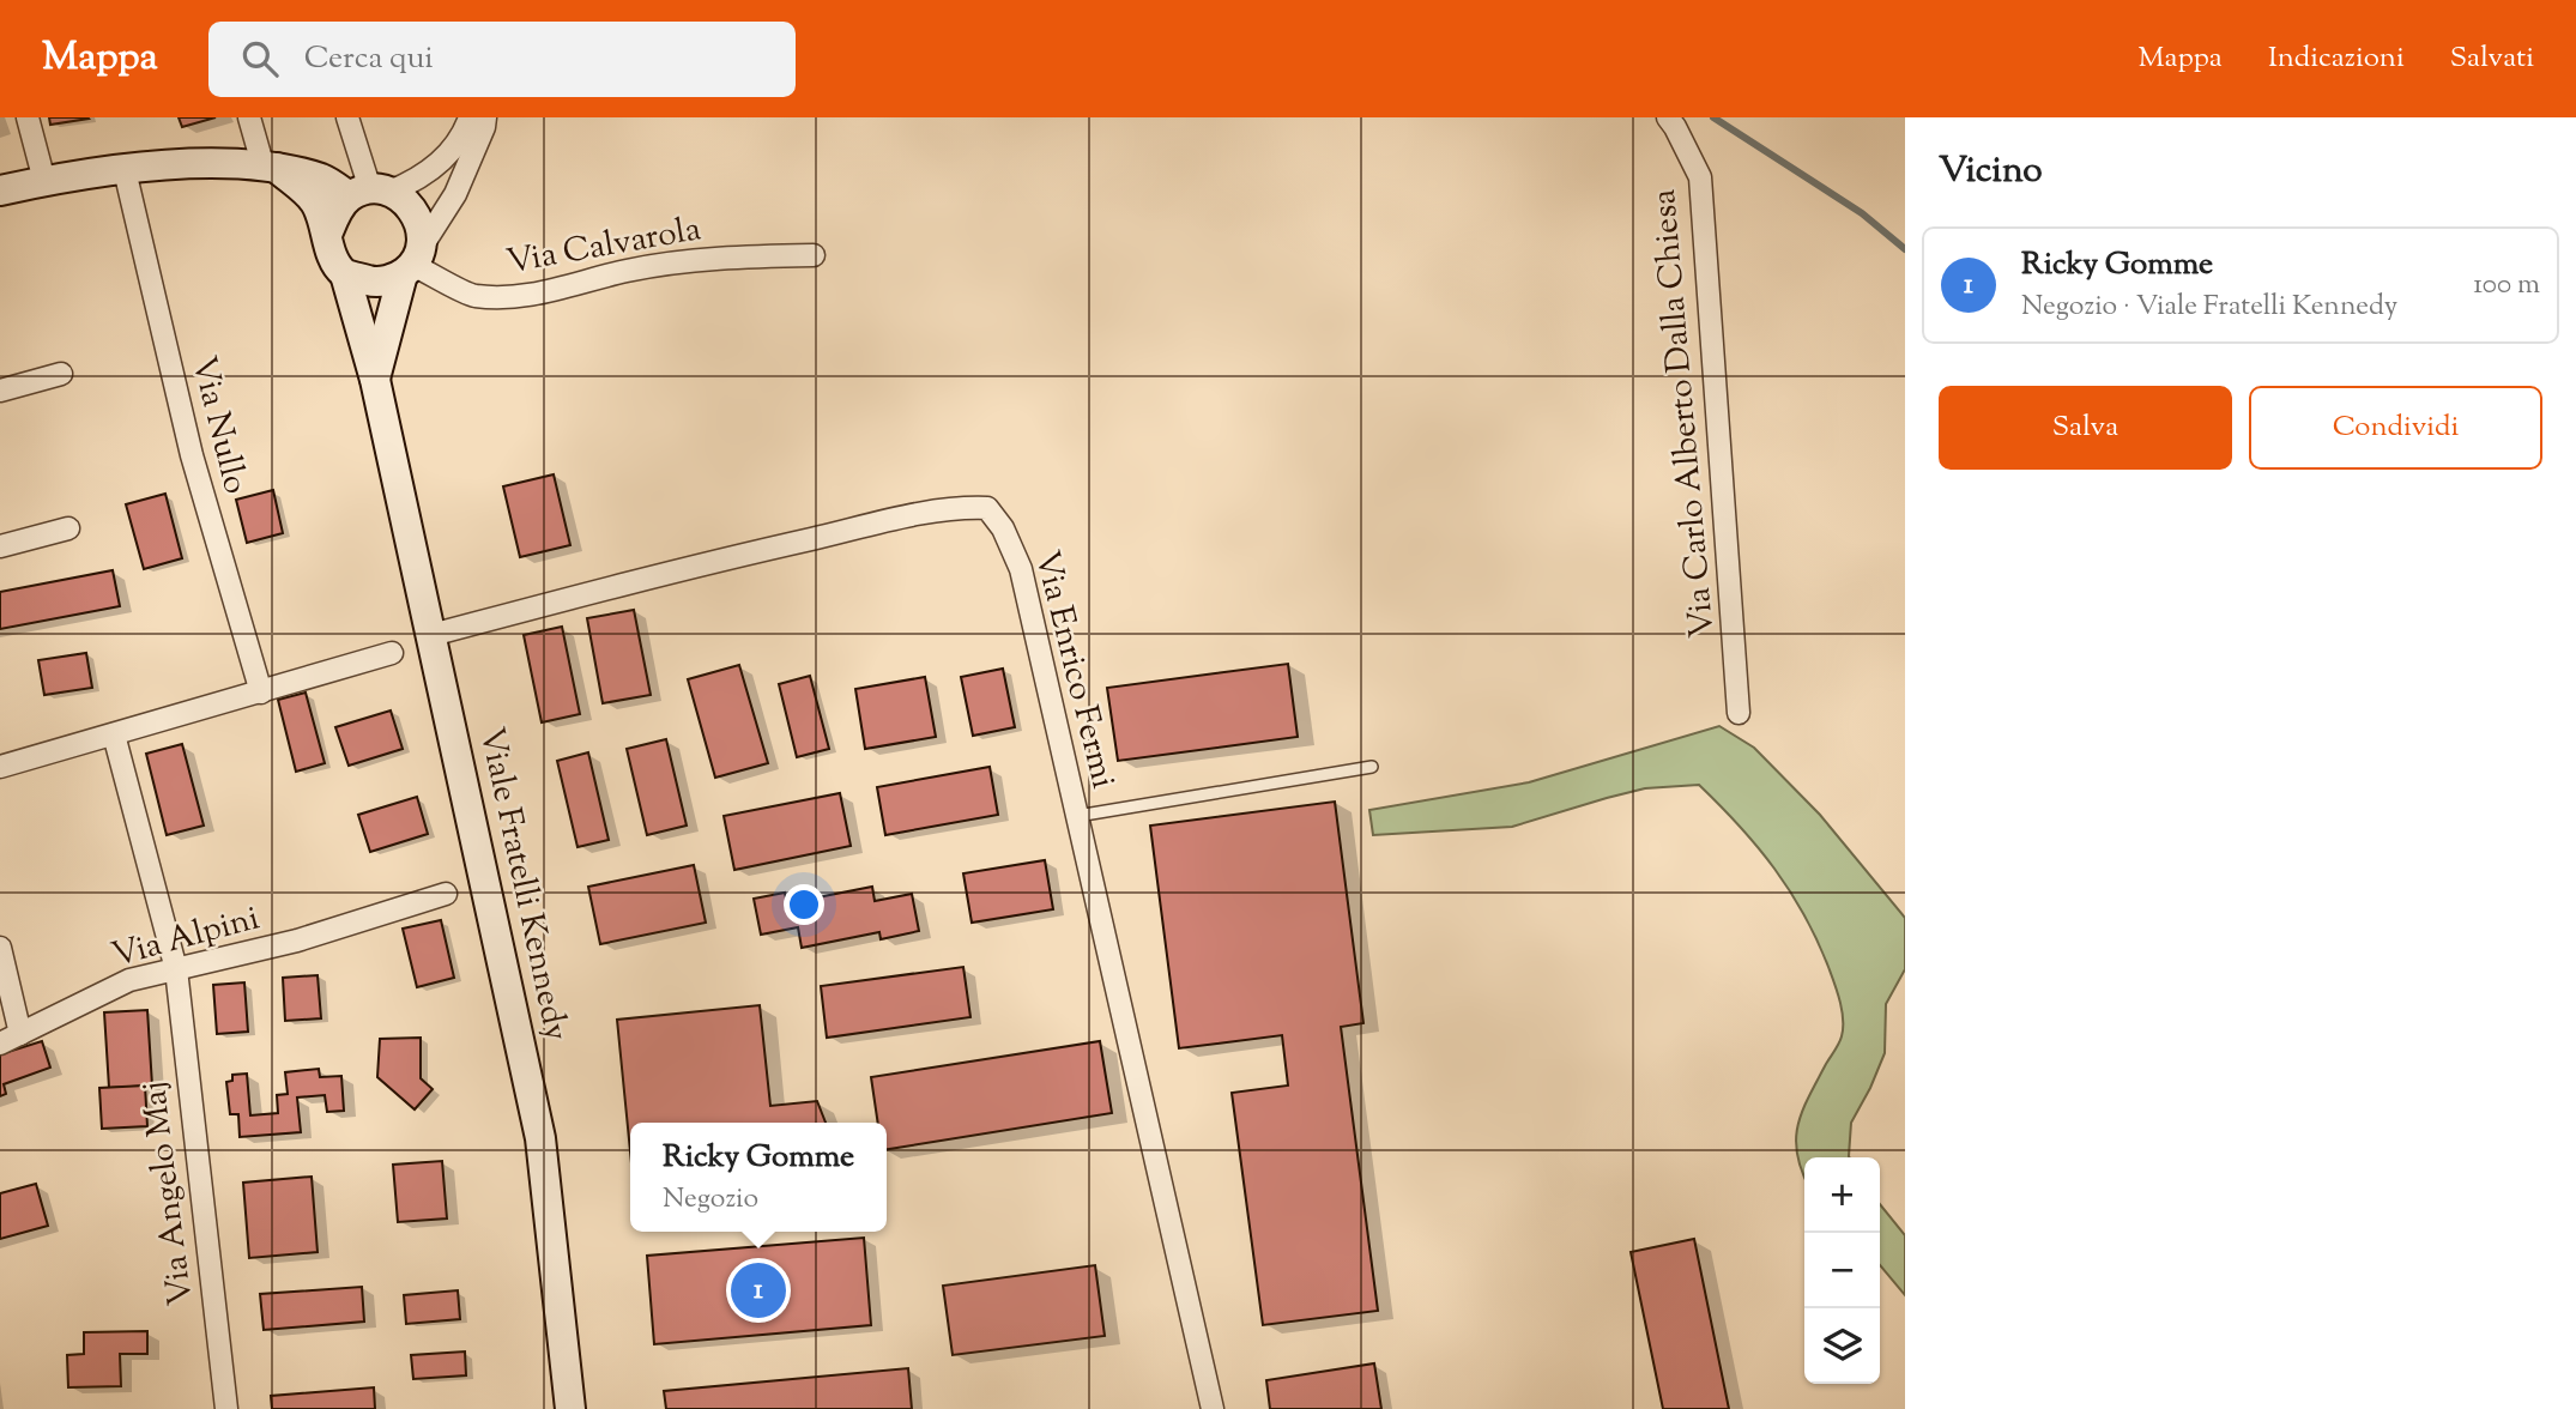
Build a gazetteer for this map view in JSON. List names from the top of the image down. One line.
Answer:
{"streets":{"street":["Via Calvarola","Via Carlo Alberto Dalla Chiesa","Via Nullo","Via Enrico Fermi","Viale Fratelli Kennedy","Via Alpini","Via Angelo Maj"]},"crossings":[["Via Calvarola","Viale Fratelli Kennedy"],["Via Enrico Fermi","Viale Fratelli Kennedy"],["Via Alpini","Via Angelo Maj"]],"page":{"header":"Mappa","search":"Cerca qui","nav":["Mappa","Indicazioni","Salvati"],"heading":"Vicino","list":[{"mark":"1","name":"Ricky Gomme","note":"Negozio · Viale Fratelli Kennedy","value":"100 m"}],"buttons":["Salva","Condividi"],"popup":["Ricky Gomme","Negozio"],"map_buttons":["+","−"],"pins":"1"}}
